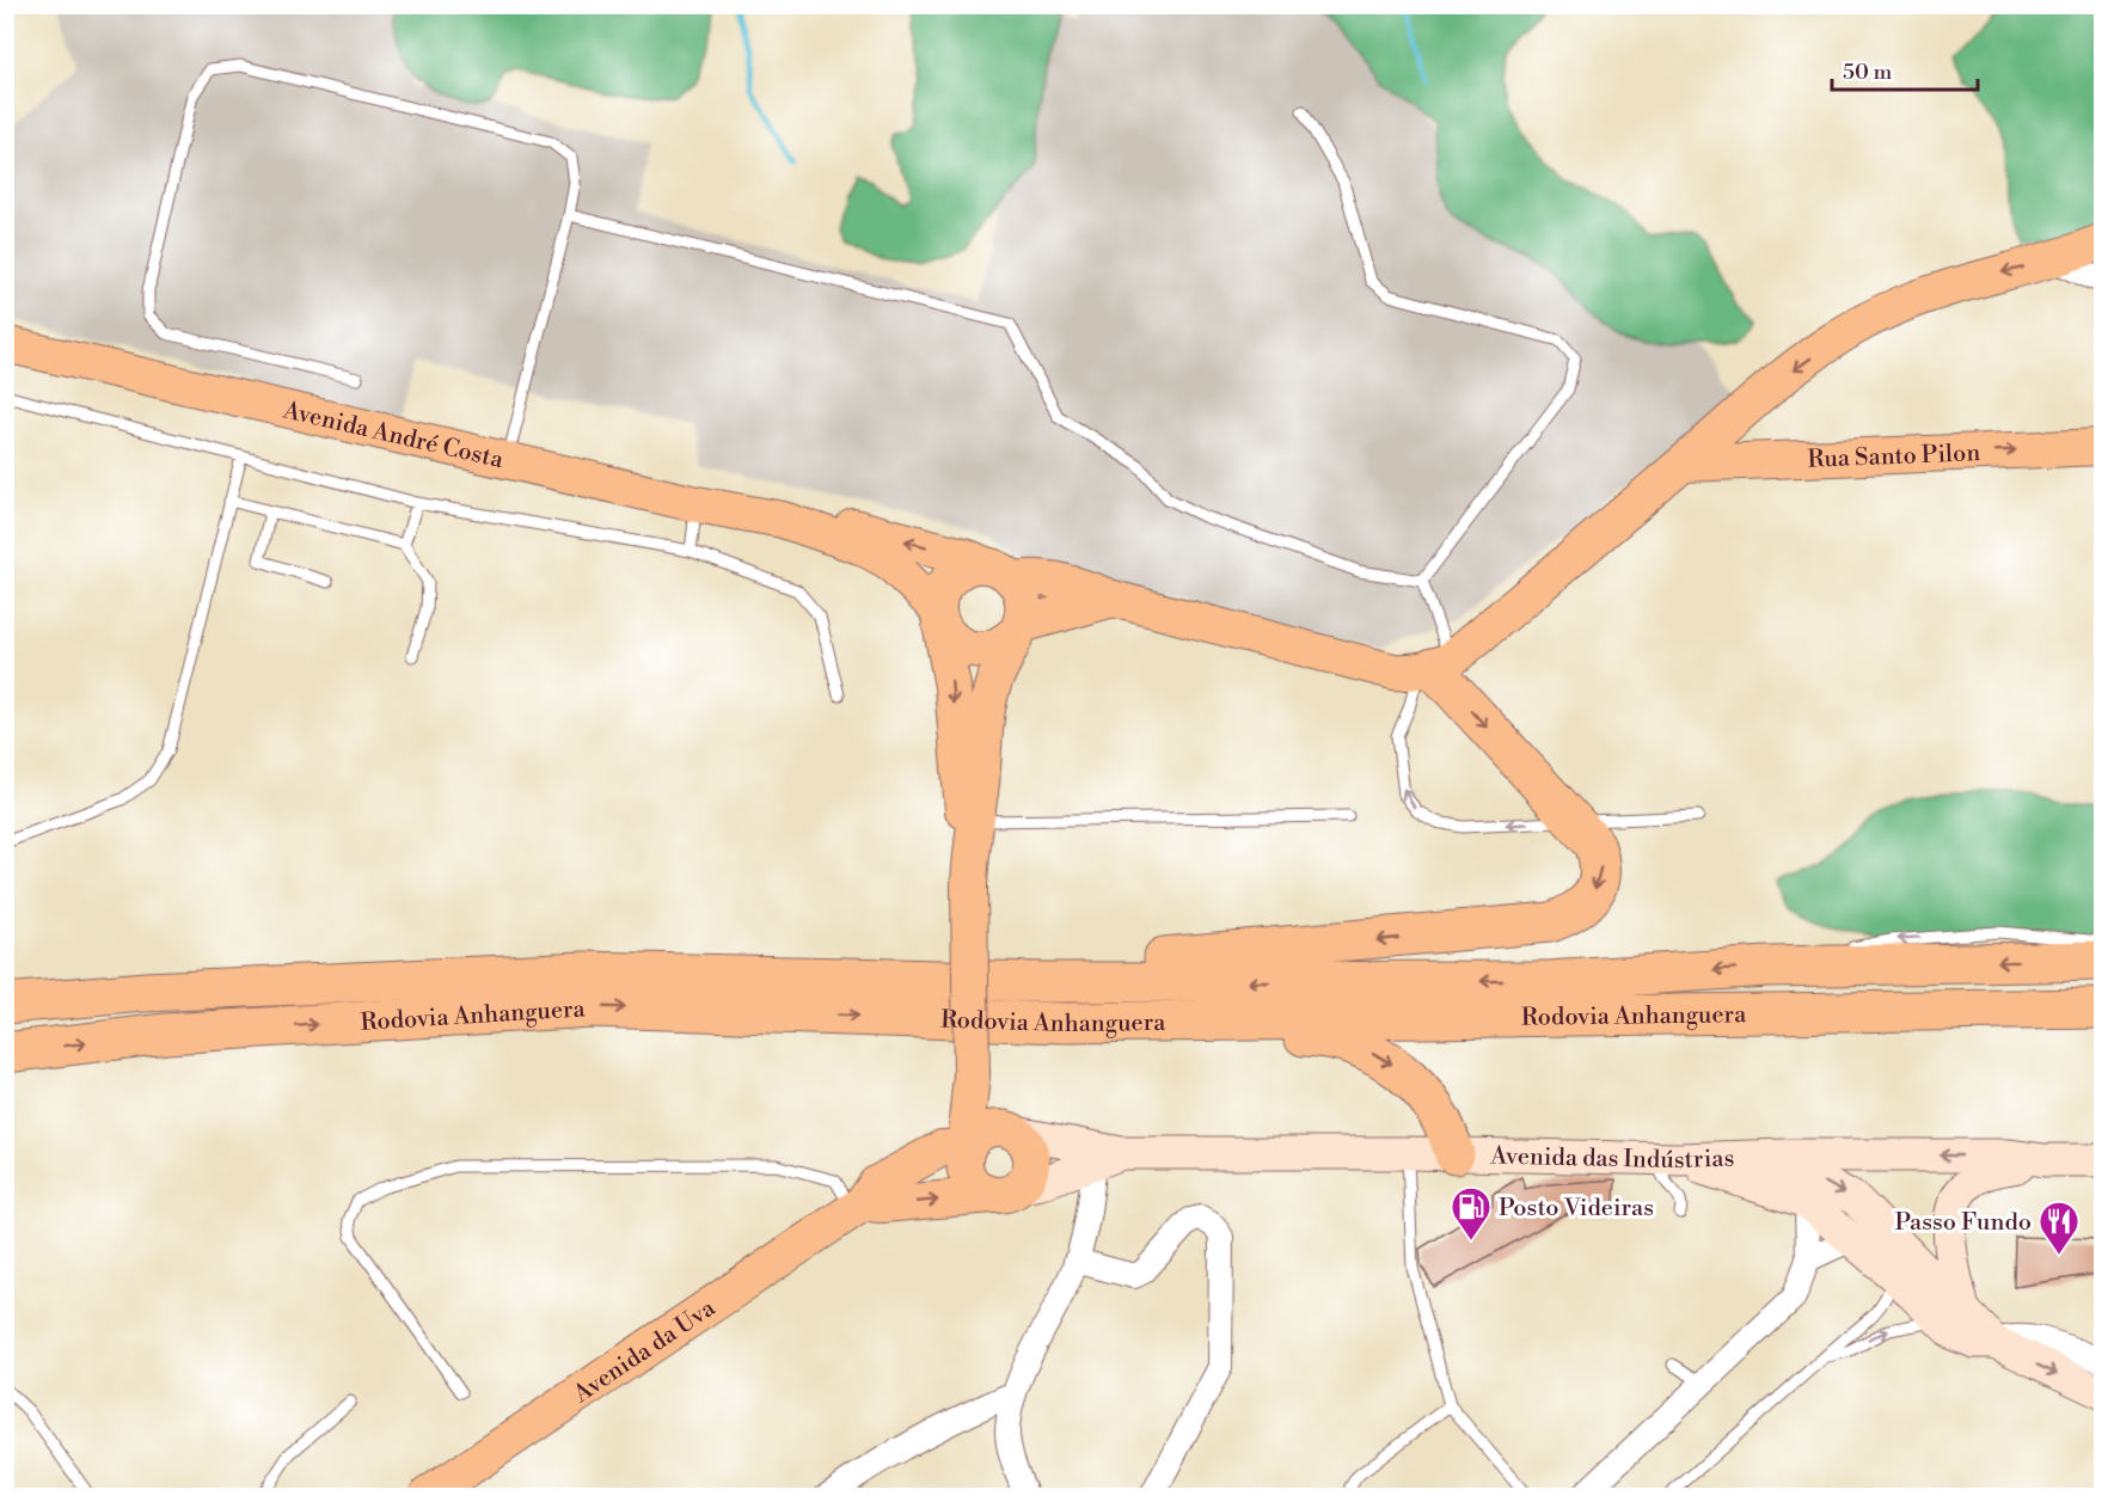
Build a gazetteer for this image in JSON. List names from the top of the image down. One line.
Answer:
{"streets":{"highway":["Rodovia Anhanguera"],"main road":["Avenida André Costa","Rua Santo Pilon","Avenida das Indústrias","Avenida da Uva"]},"crossings":[["Avenida das Indústrias","Avenida da Uva"]],"places":{"fuel station":["Posto Videiras"],"restaurant":["Passo Fundo"]},"scale_bar":"50 m"}
